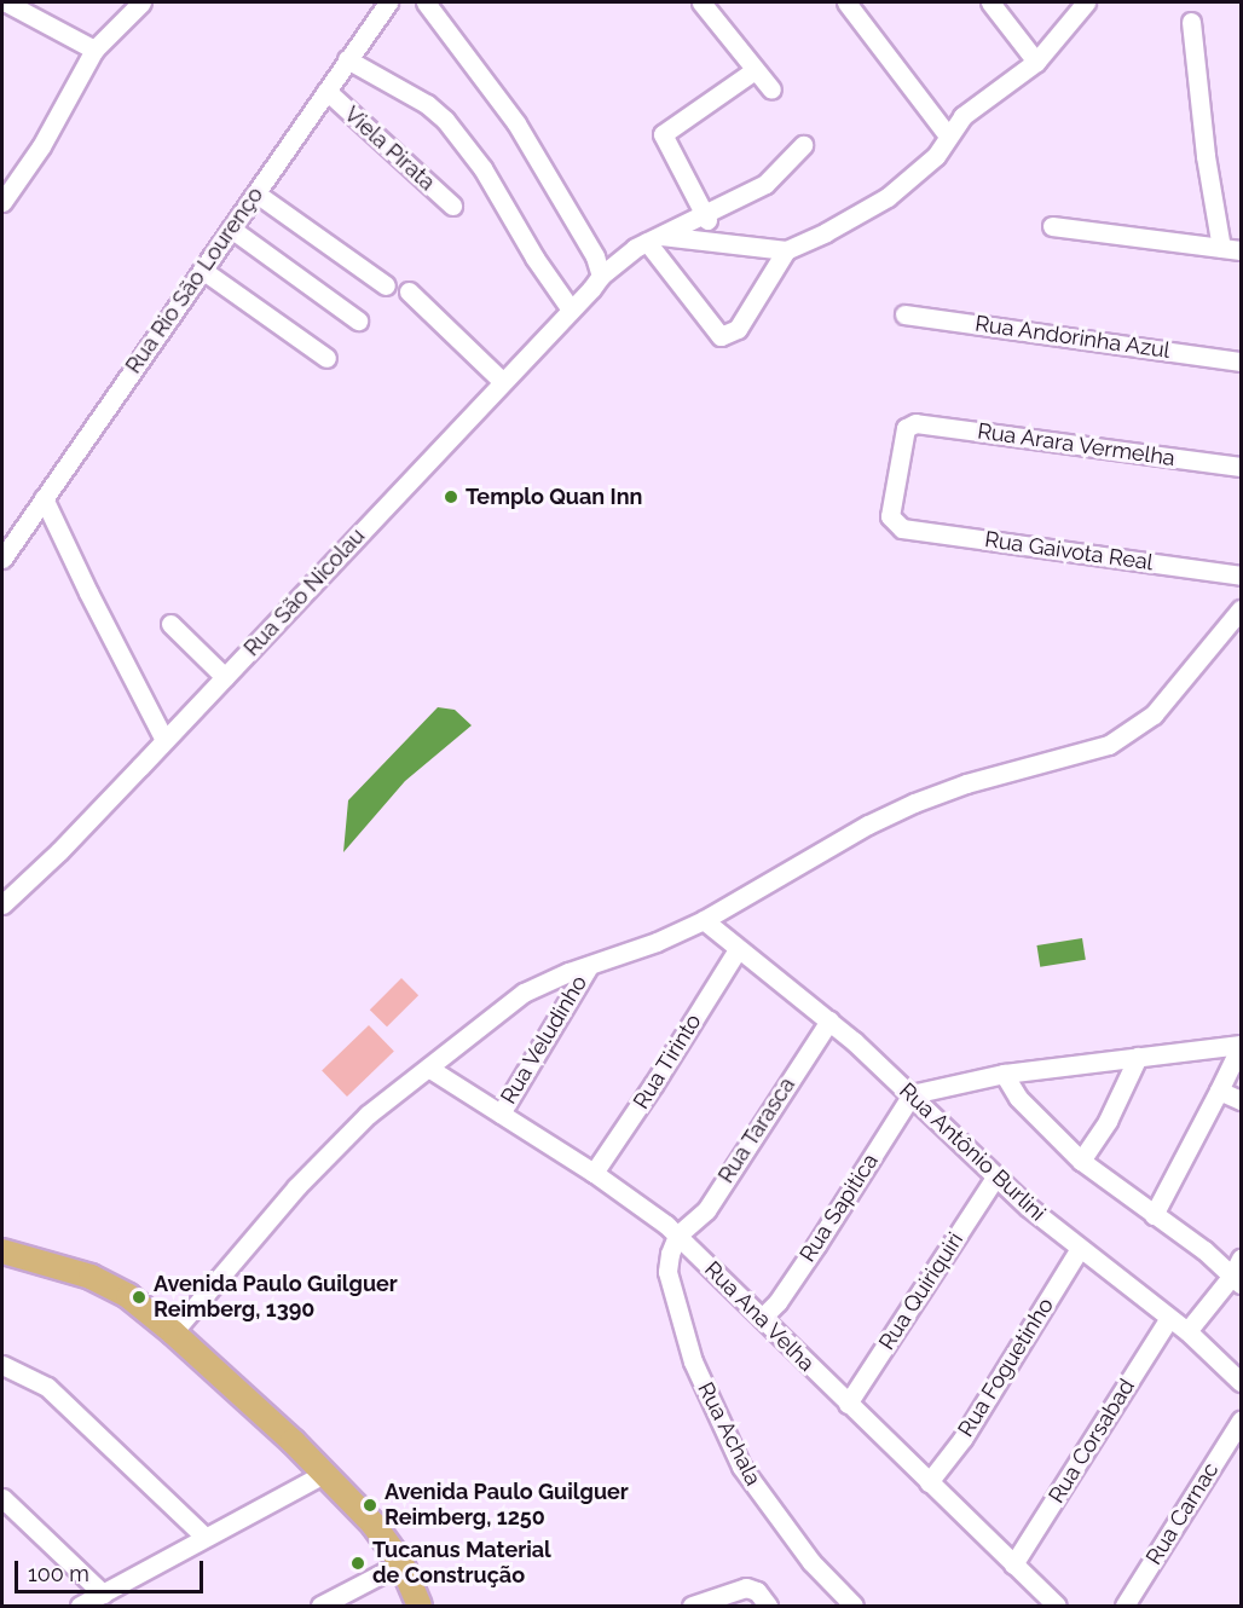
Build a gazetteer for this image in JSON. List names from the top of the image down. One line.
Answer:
{"streets":{"street":["Viela Pirata","Rua Rio São Lourenço","Rua Andorinha Azul","Rua Arara Vermelha","Rua Gaivota Real","Rua São Nicolau","Rua Veludinho","Rua Tirinto","Rua Tarasca","Rua Antônio Burlini","Rua Sapitica","Rua Quiriquiri","Rua Ana Velha","Rua Foguetinho","Rua Achala","Rua Corsabad","Rua Carnac"]},"crossings":[["Viela Pirata","Rua Rio São Lourenço"],["Rua Arara Vermelha","Rua Gaivota Real"],["Rua Veludinho","Rua Ana Velha"],["Rua Tirinto","Rua Antônio Burlini"],["Rua Tirinto","Rua Ana Velha"],["Rua Tarasca","Rua Antônio Burlini"],["Rua Tarasca","Rua Ana Velha"],["Rua Tarasca","Rua Achala"],["Rua Antônio Burlini","Rua Sapitica"],["Rua Antônio Burlini","Rua Quiriquiri"],["Rua Antônio Burlini","Rua Foguetinho"],["Rua Antônio Burlini","Rua Corsabad"],["Rua Sapitica","Rua Ana Velha"],["Rua Quiriquiri","Rua Ana Velha"],["Rua Ana Velha","Rua Foguetinho"],["Rua Ana Velha","Rua Achala"],["Rua Ana Velha","Rua Corsabad"]],"places":["Templo Quan Inn","Avenida Paulo Guilguer Reimberg, 1390","Avenida Paulo Guilguer Reimberg, 1250","Tucanus Material de Construção"],"scale_bar":"100 m"}
